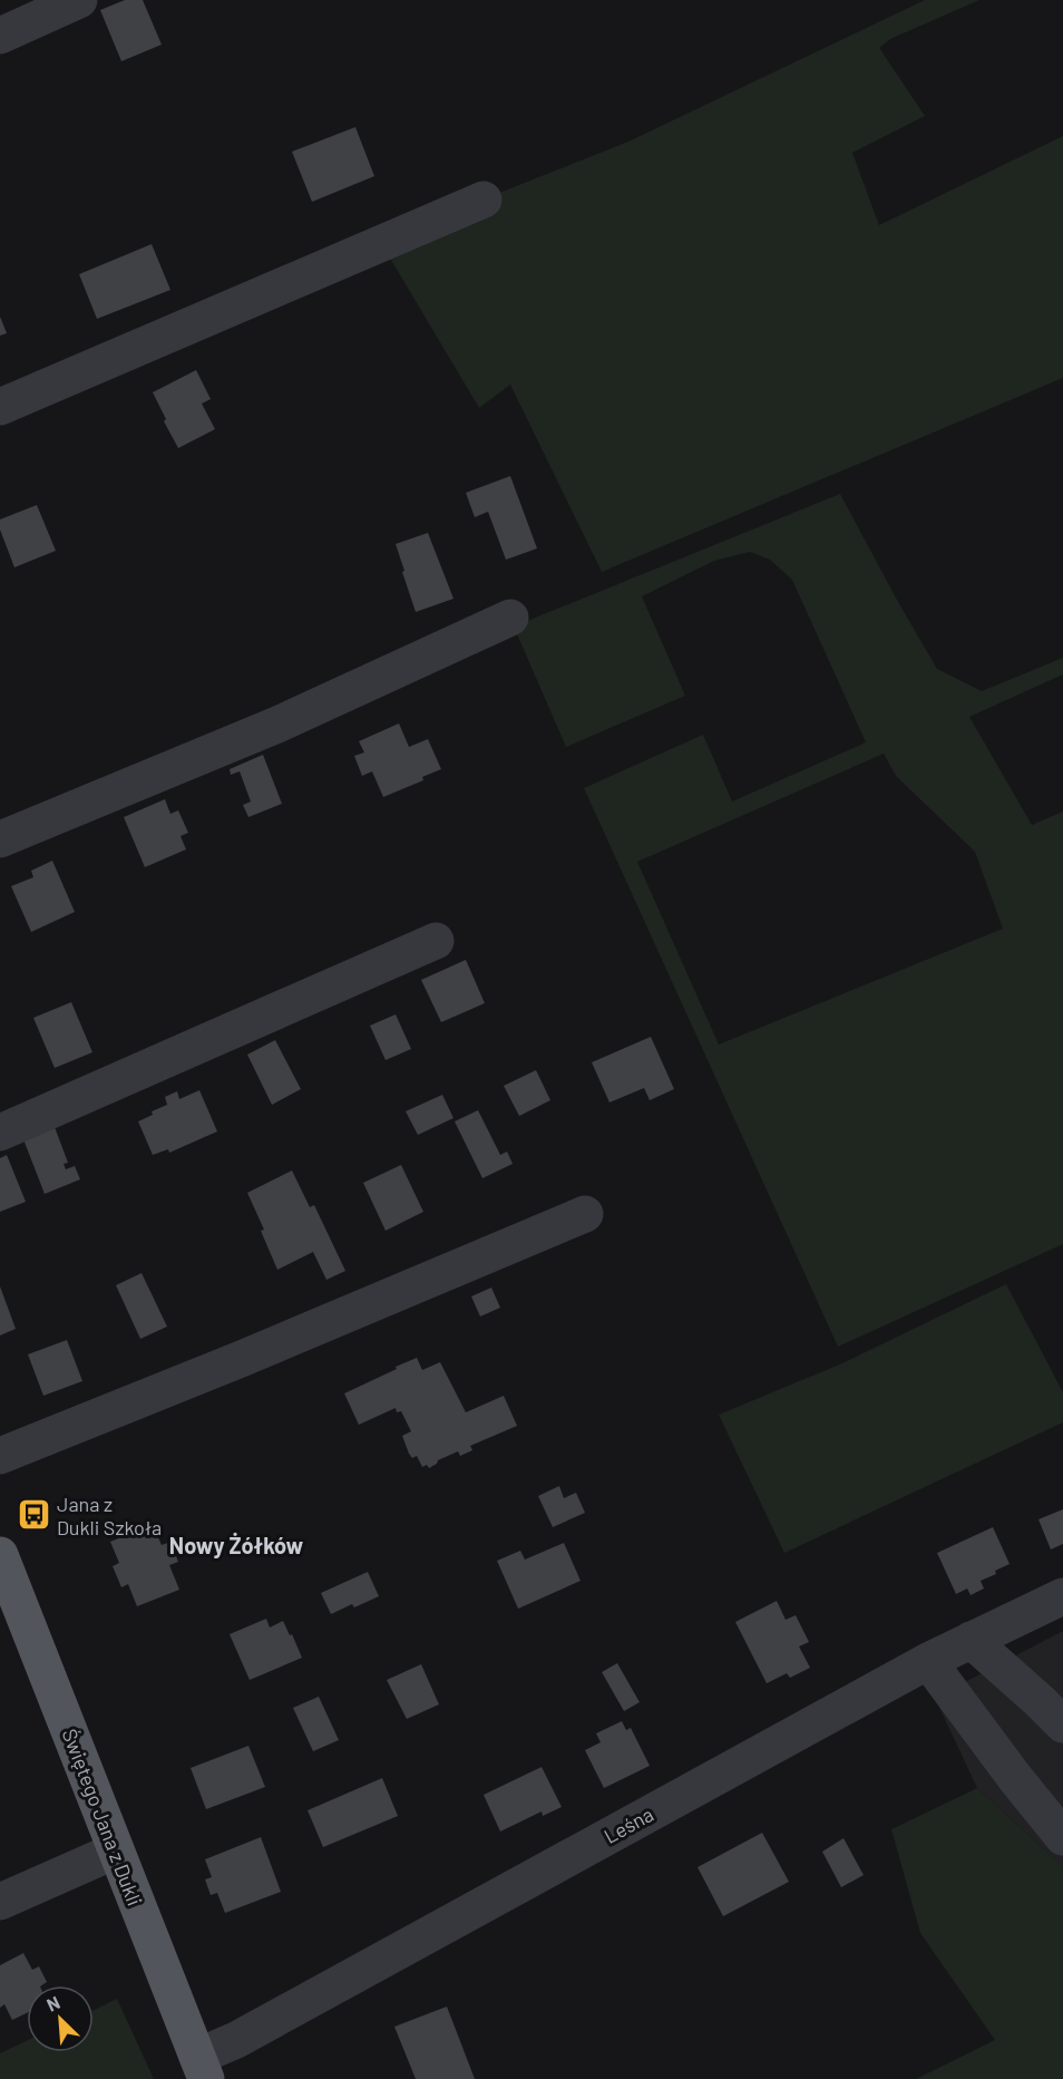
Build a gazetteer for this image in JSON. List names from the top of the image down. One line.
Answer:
{"streets":{"main road":["Świętego Jana z Dukli"],"street":["Leśna"]},"crossings":[["Świętego Jana z Dukli","Leśna"]],"districts":["Nowy Żółków"],"places":{"bus stop":["Jana z Dukli Szkoła"]},"north":"top left"}
